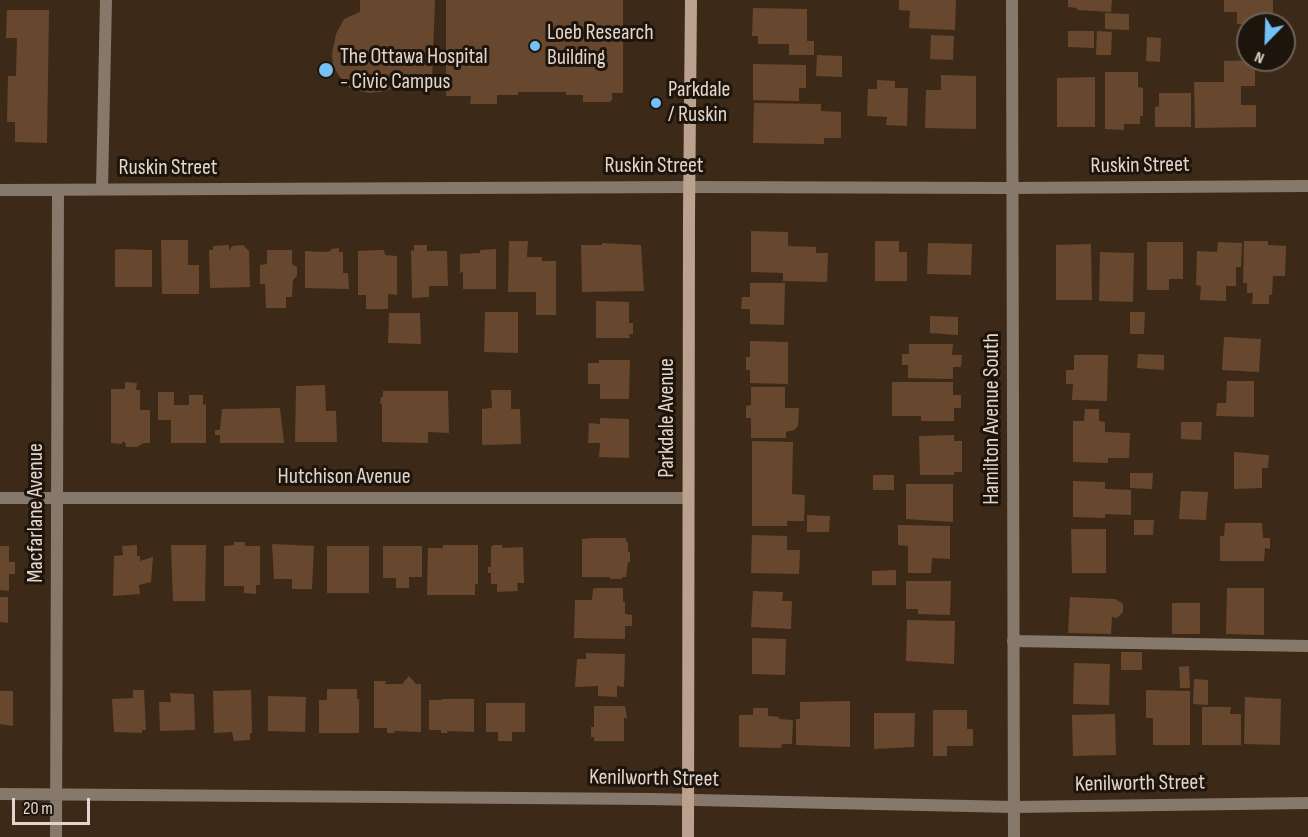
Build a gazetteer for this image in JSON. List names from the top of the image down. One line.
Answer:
{"streets":{"main road":["Parkdale Avenue"],"street":["Ruskin Street","Hamilton Avenue South","Hutchison Avenue","Macfarlane Avenue","Kenilworth Street"]},"crossings":[["Ruskin Street","Parkdale Avenue"],["Ruskin Street","Hamilton Avenue South"],["Ruskin Street","Macfarlane Avenue"],["Parkdale Avenue","Hutchison Avenue"],["Parkdale Avenue","Kenilworth Street"],["Hamilton Avenue South","Kenilworth Street"],["Hutchison Avenue","Macfarlane Avenue"],["Macfarlane Avenue","Kenilworth Street"]],"places":["Loeb Research Building","The Ottawa Hospital - Civic Campus","Parkdale / Ruskin"],"scale_bar":"20 m","north":"bottom left"}
